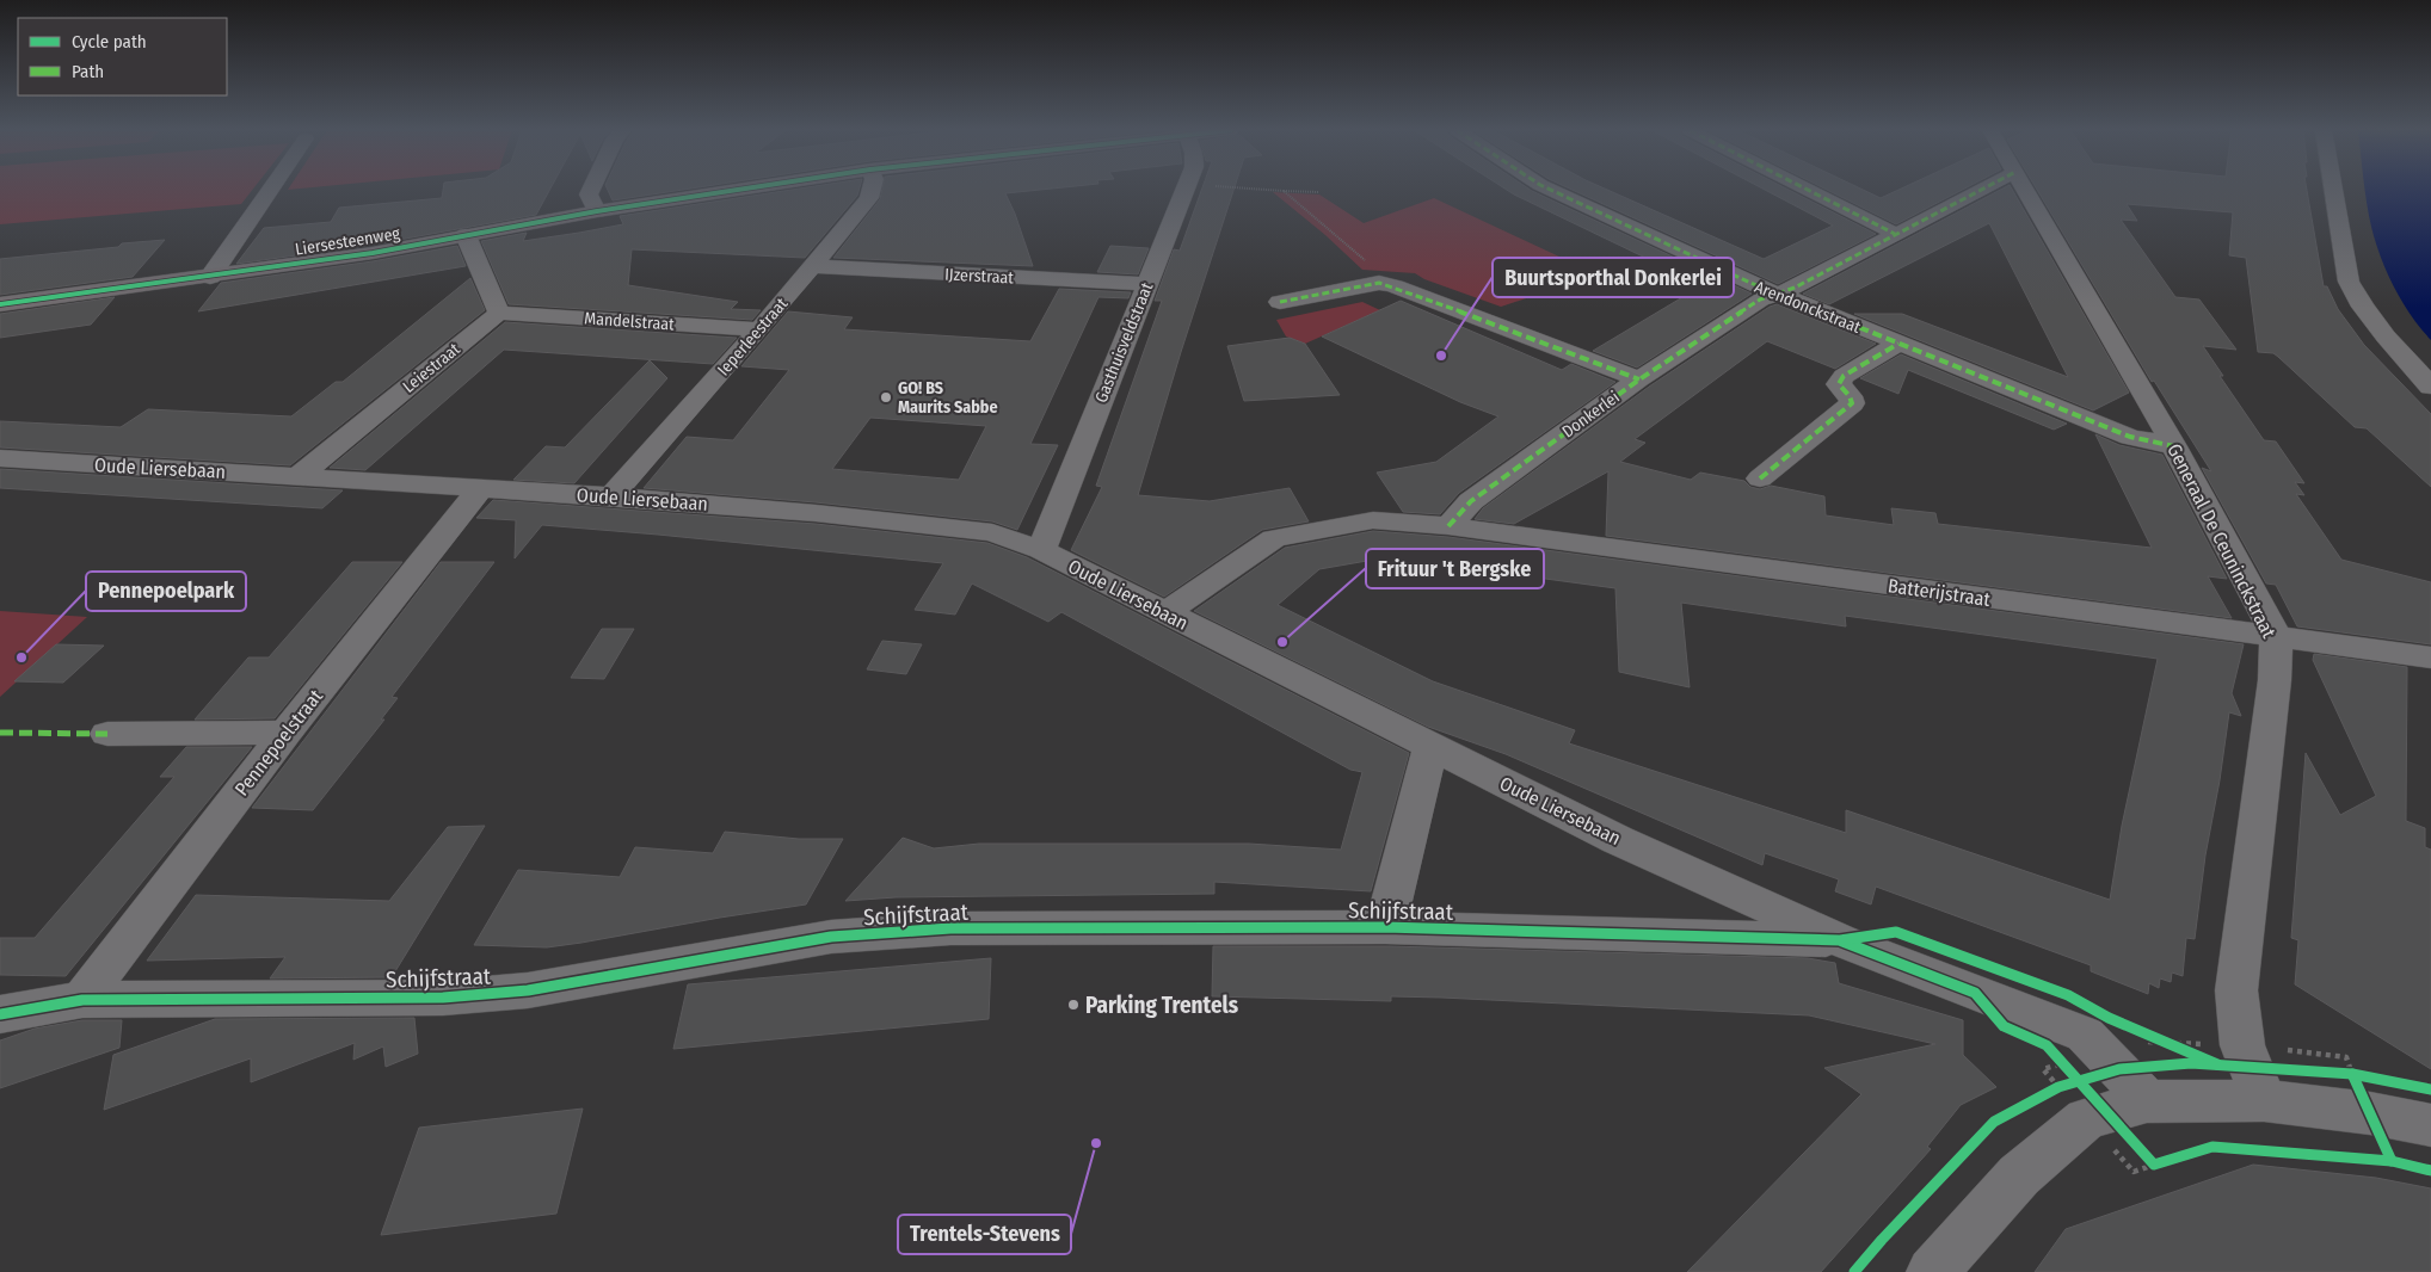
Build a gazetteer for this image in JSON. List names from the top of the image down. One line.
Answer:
{"streets":{"main road":["Liersesteenweg"],"street":["IJzerstraat","Arendonckstraat","Mandelstraat","Ieperleestraat","Gasthuisveldstraat","Leiestraat","Donkerlei","Oude Liersebaan","Generaal De Ceuninckstraat","Batterijstraat","Pennepoelstraat","Schijfstraat"]},"crossings":[["IJzerstraat","Ieperleestraat"],["IJzerstraat","Gasthuisveldstraat"],["Arendonckstraat","Donkerlei"],["Arendonckstraat","Generaal De Ceuninckstraat"],["Mandelstraat","Ieperleestraat"],["Mandelstraat","Leiestraat"],["Ieperleestraat","Oude Liersebaan"],["Gasthuisveldstraat","Oude Liersebaan"],["Leiestraat","Oude Liersebaan"],["Donkerlei","Batterijstraat"],["Oude Liersebaan","Pennepoelstraat"],["Oude Liersebaan","Schijfstraat"],["Generaal De Ceuninckstraat","Batterijstraat"],["Pennepoelstraat","Schijfstraat"]],"places":["Buurtsporthal Donkerlei","GO! BS Maurits Sabbe","Frituur 't Bergske","Pennepoelpark","Parking Trentels","Trentels-Stevens"],"legend":["Cycle path","Path"]}
